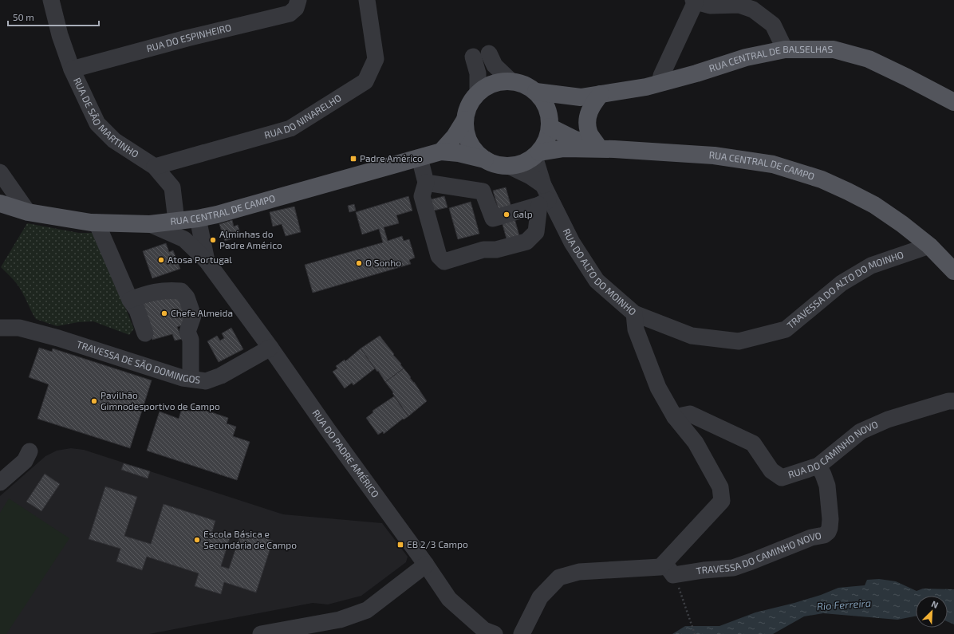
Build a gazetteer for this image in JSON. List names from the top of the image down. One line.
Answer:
{"streets":{"main road":["RUA CENTRAL DE BALSELHAS","RUA CENTRAL DE CAMPO"],"street":["RUA DO ESPINHEIRO","RUA DE SÃO MARTINHO","RUA DO NINARELHO","RUA DO ALTO DO MOINHO","TRAVESSA DO ALTO DO MOINHO","TRAVESSA DE SÃO DOMINGOS","RUA DO CAMINHO NOVO","RUA DO PADRE AMÉRICO","TRAVESSA DO CAMINHO NOVO"]},"crossings":[["RUA DO ESPINHEIRO","RUA DE SÃO MARTINHO"],["RUA CENTRAL DE BALSELHAS","RUA CENTRAL DE CAMPO"],["RUA CENTRAL DE BALSELHAS","RUA DO ALTO DO MOINHO"],["RUA DE SÃO MARTINHO","RUA DO NINARELHO"],["RUA DE SÃO MARTINHO","RUA CENTRAL DE CAMPO"],["RUA DE SÃO MARTINHO","RUA DO PADRE AMÉRICO"],["RUA CENTRAL DE CAMPO","RUA DO ALTO DO MOINHO"],["RUA CENTRAL DE CAMPO","TRAVESSA DO ALTO DO MOINHO"],["RUA CENTRAL DE CAMPO","RUA DO PADRE AMÉRICO"],["RUA DO ALTO DO MOINHO","TRAVESSA DO ALTO DO MOINHO"],["RUA DO ALTO DO MOINHO","RUA DO CAMINHO NOVO"],["RUA DO ALTO DO MOINHO","TRAVESSA DO CAMINHO NOVO"],["TRAVESSA DE SÃO DOMINGOS","RUA DO PADRE AMÉRICO"],["RUA DO CAMINHO NOVO","TRAVESSA DO CAMINHO NOVO"]],"water":["Rio Ferreira"],"places":{"transit":["Padre Américo","EB 2/3 Campo"],"other":["Galp","Alminhas do Padre Américo","Atosa Portugal","O Sonho","Chefe Almeida","Pavilhão Gimnodesportivo de Campo","Escola Básica e Secundária de Campo"]},"scale_bar":"50 m","north":"top right"}
